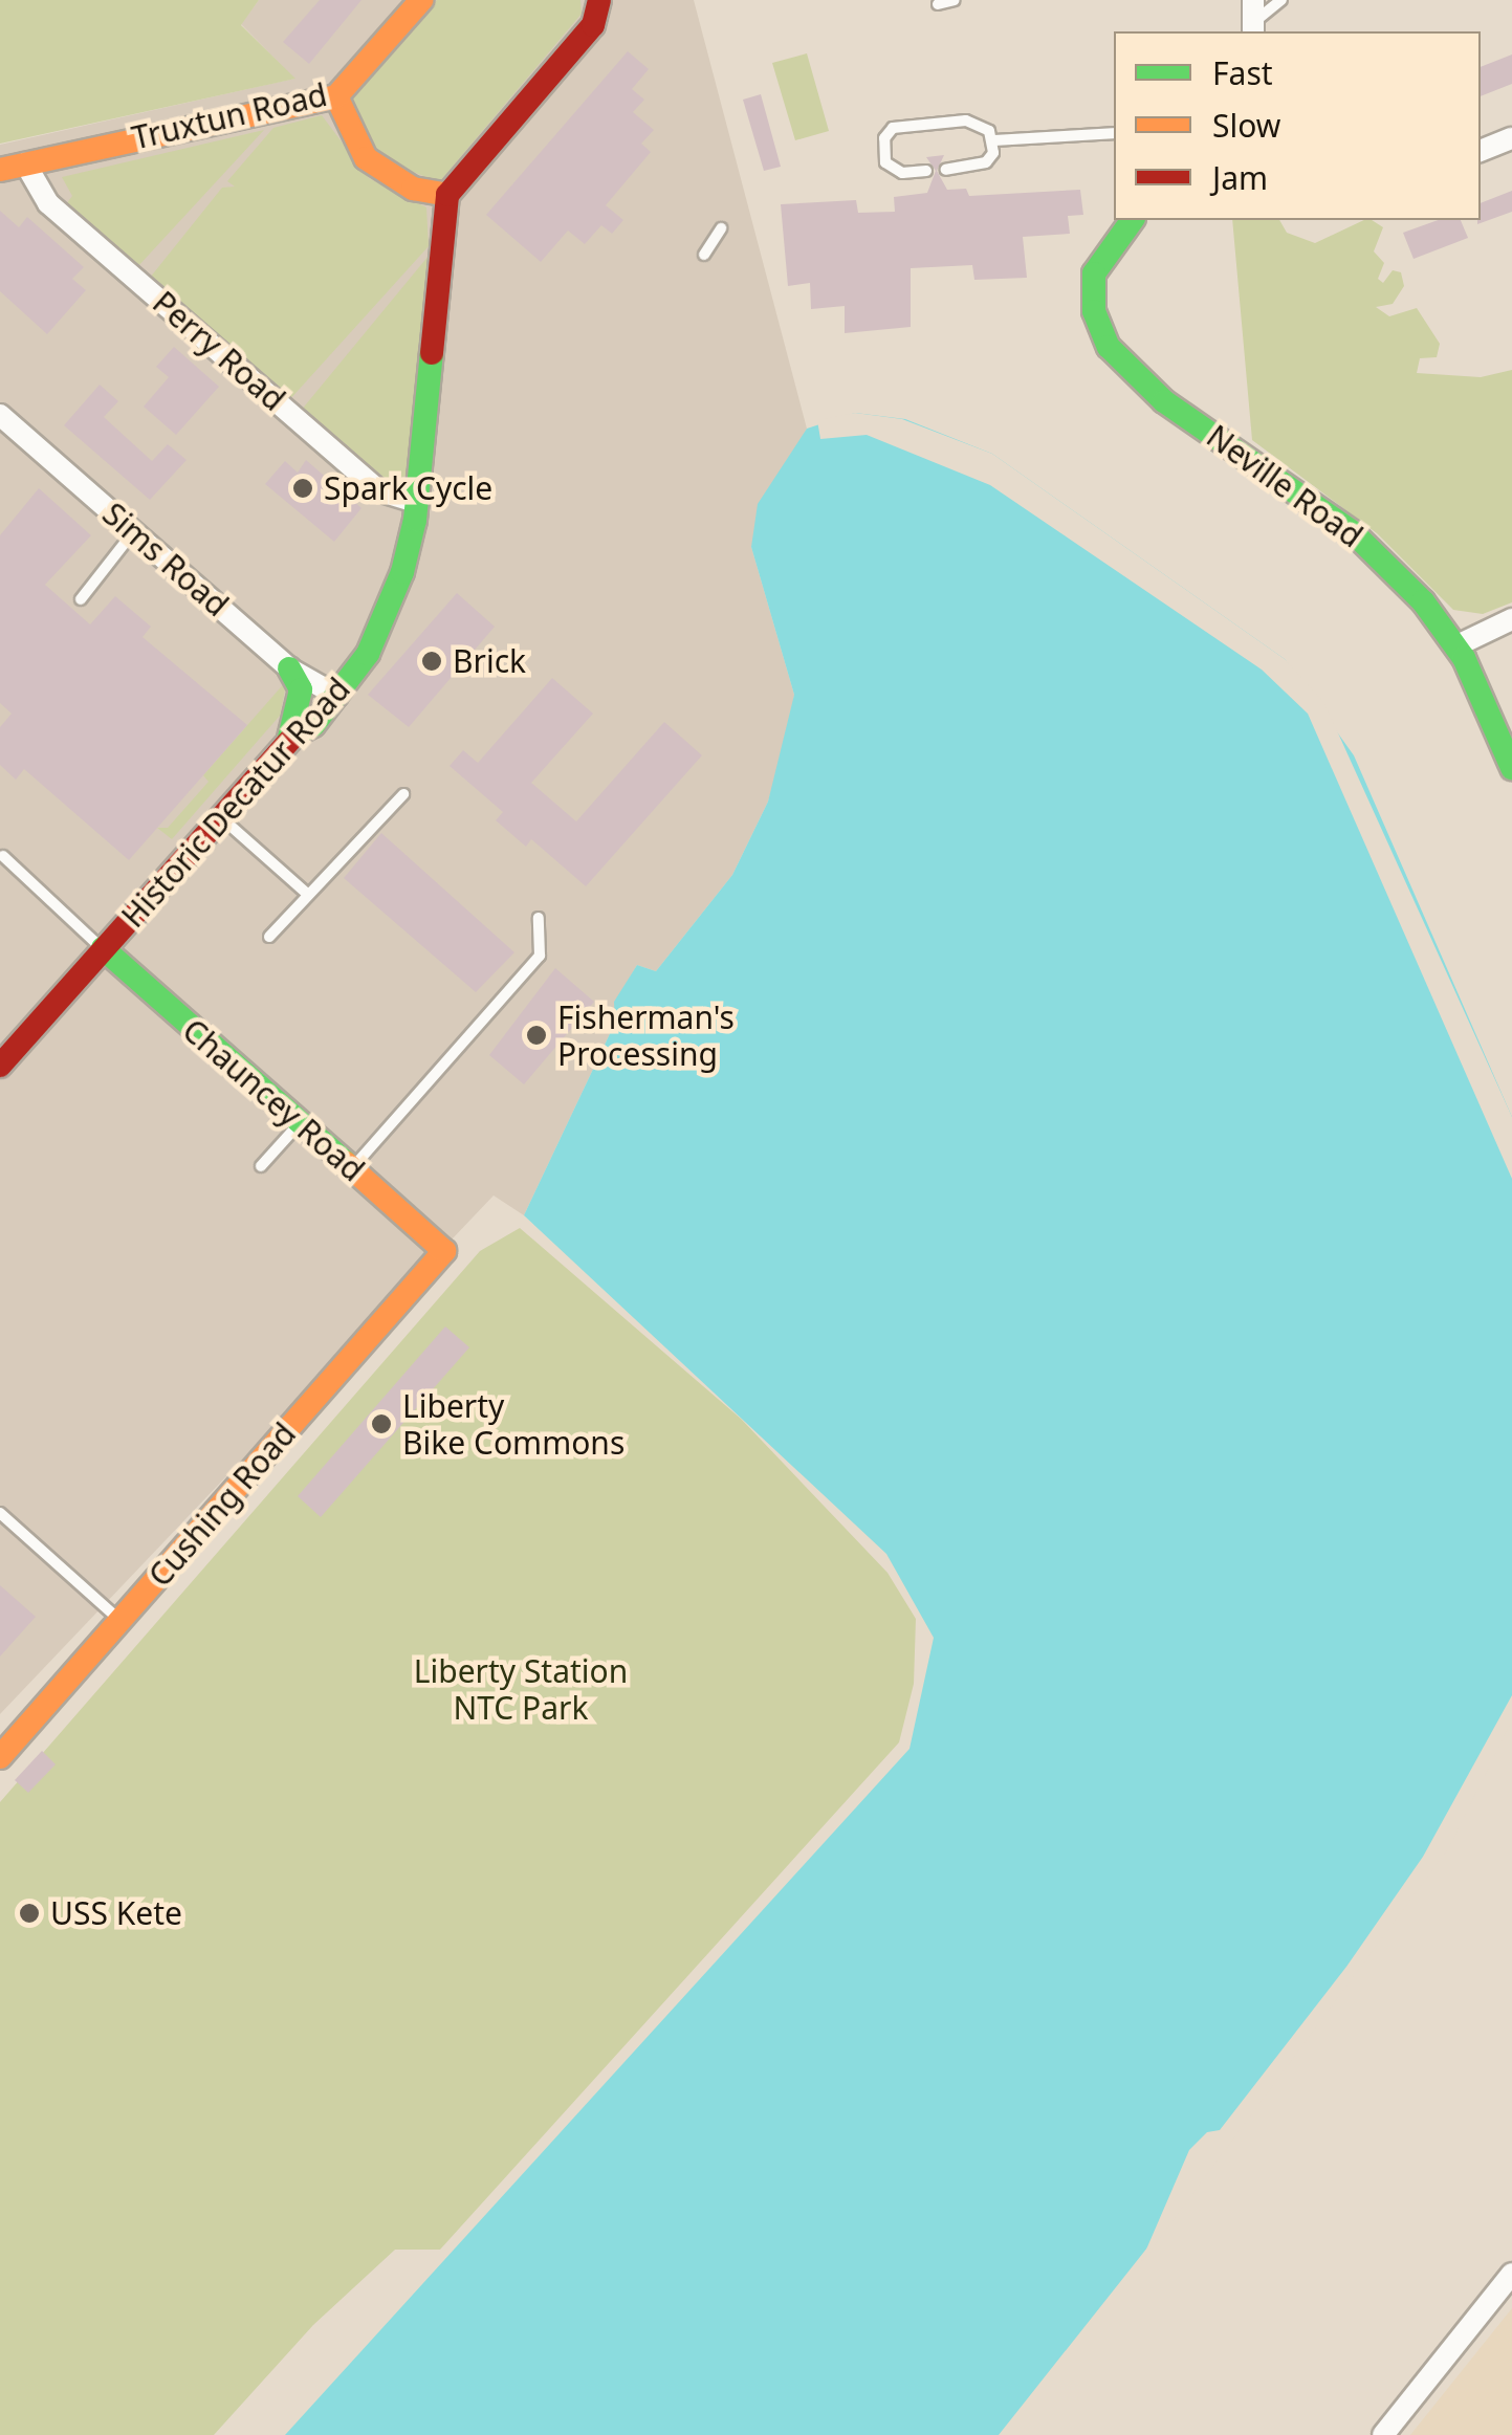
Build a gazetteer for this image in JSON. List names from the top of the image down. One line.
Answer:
{"streets":{"street":["Truxtun Road","Perry Road","Neville Road","Sims Road","Historic Decatur Road","Chauncey Road","Cushing Road"]},"crossings":[["Truxtun Road","Perry Road"],["Perry Road","Historic Decatur Road"],["Sims Road","Historic Decatur Road"],["Historic Decatur Road","Chauncey Road"],["Chauncey Road","Cushing Road"]],"parks":["Liberty Station NTC Park"],"places":["Spark Cycle","Brick","Fisherman's Processing","Liberty Bike Commons","USS Kete"],"legend":["Fast","Slow","Jam"]}
